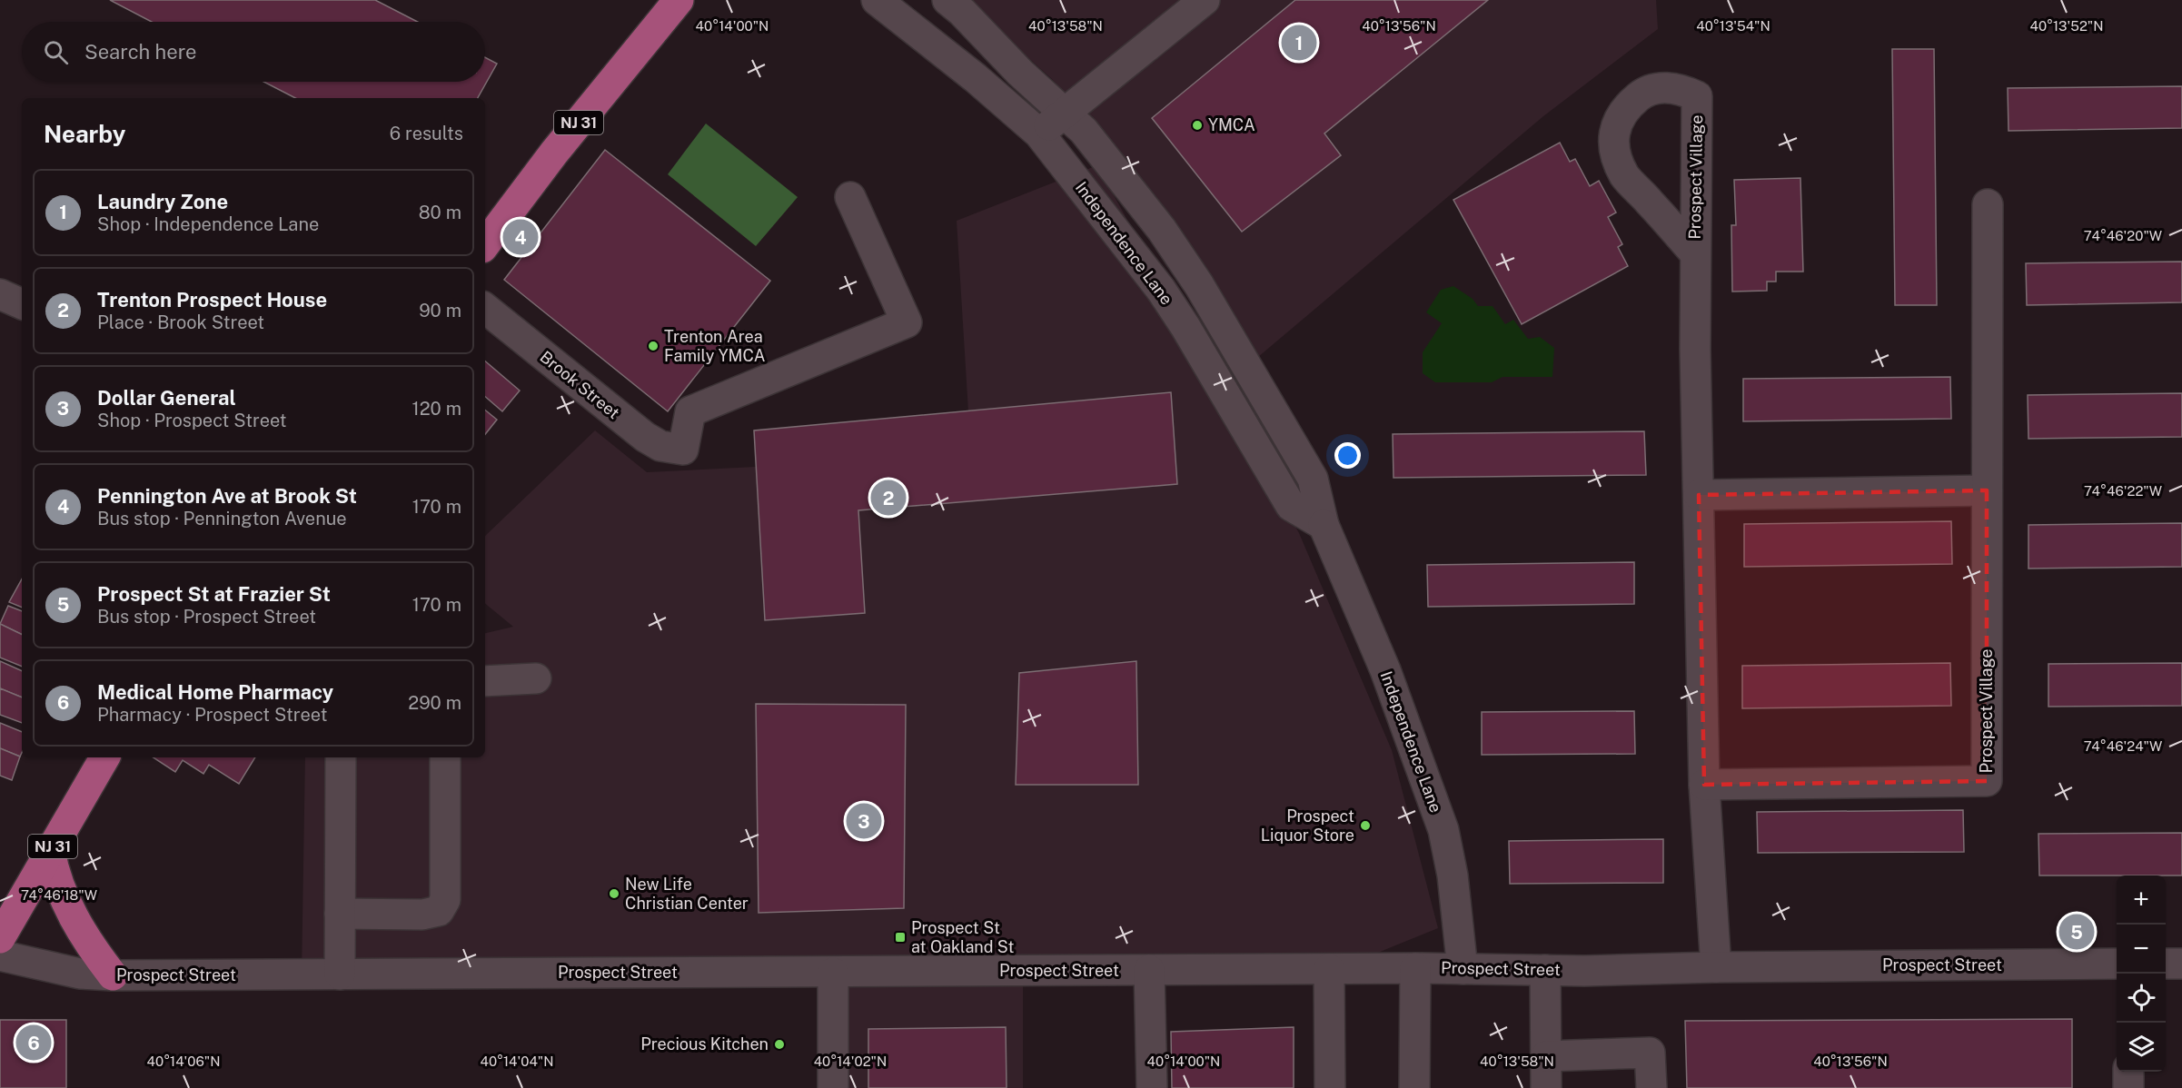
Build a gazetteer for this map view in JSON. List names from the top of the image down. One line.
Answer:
{"streets":{"main road":["NJ 31"],"street":["Prospect Village","Independence Lane","Brook Street","Prospect Street"]},"crossings":[["Prospect Village","Prospect Street"],["Independence Lane","Prospect Street"]],"places":{"other":["YMCA","Trenton Area Family YMCA","Prospect Liquor Store","New Life Christian Center","Precious Kitchen"],"transit":["Prospect St at Oakland St"]},"page":{"search":"Search here","pins":["1","4","2","3","5","6"],"heading":["Nearby","6 results"],"list":[{"mark":"1","name":"Laundry Zone","note":"Shop · Independence Lane","value":"80 m"},{"mark":"2","name":"Trenton Prospect House","note":"Place · Brook Street","value":"90 m"},{"mark":"3","name":"Dollar General","note":"Shop · Prospect Street","value":"120 m"},{"mark":"4","name":"Pennington Ave at Brook St","note":"Bus stop · Pennington Avenue","value":"170 m"},{"mark":"5","name":"Prospect St at Frazier St","note":"Bus stop · Prospect Street","value":"170 m"},{"mark":"6","name":"Medical Home Pharmacy","note":"Pharmacy · Prospect Street","value":"290 m"}],"map_buttons":["+","−"]},"coordinates":["40°14'00\"N","40°13'58\"N","40°13'56\"N","40°13'54\"N","40°13'52\"N","74°46'20\"W","74°46'22\"W","74°46'24\"W","74°46'18\"W","40°14'06\"N","40°14'04\"N","40°14'02\"N"]}
